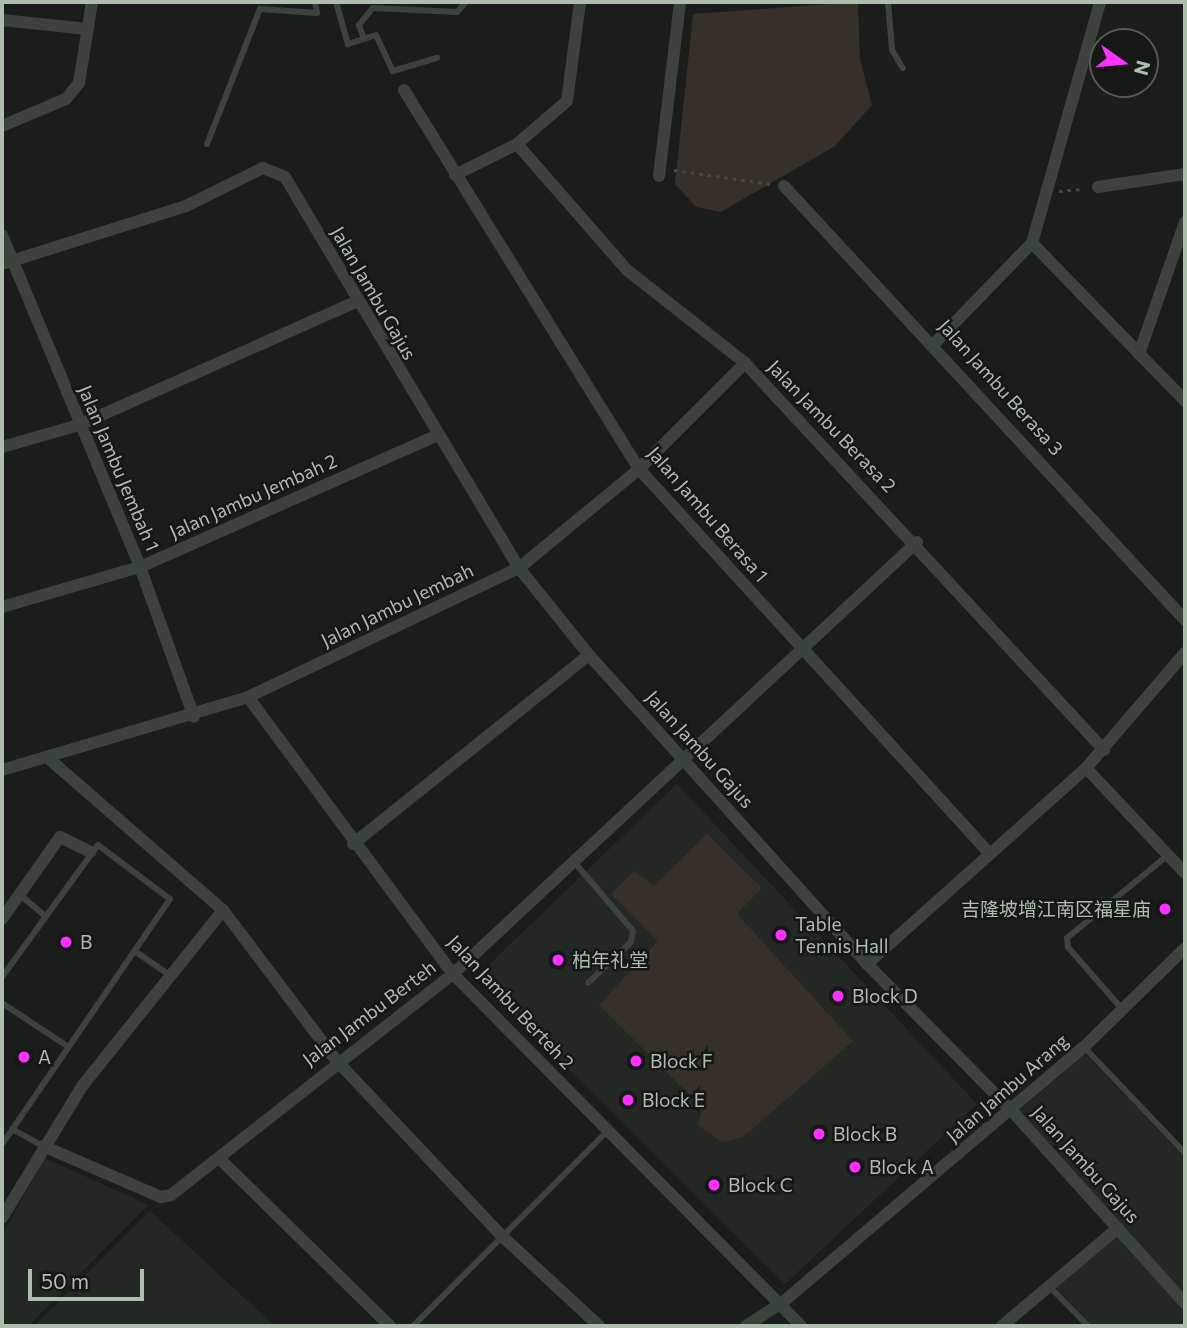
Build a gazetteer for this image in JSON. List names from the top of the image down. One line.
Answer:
{"streets":{"street":["Jalan Jambu Gajus","Jalan Jambu Berasa 3","Jalan Jambu Berasa 2","Jalan Jambu Jembah 1","Jalan Jambu Jembah 2","Jalan Jambu Berasa 1","Jalan Jambu Jembah","Jalan Jambu Berteh 2","Jalan Jambu Berteh","Jalan Jambu Arang"]},"crossings":[["Jalan Jambu Gajus","Jalan Jambu Jembah 1"],["Jalan Jambu Gajus","Jalan Jambu Jembah 2"],["Jalan Jambu Gajus","Jalan Jambu Jembah"],["Jalan Jambu Gajus","Jalan Jambu Berteh"],["Jalan Jambu Gajus","Jalan Jambu Arang"],["Jalan Jambu Berasa 2","Jalan Jambu Jembah"],["Jalan Jambu Berasa 2","Jalan Jambu Berteh"],["Jalan Jambu Jembah 1","Jalan Jambu Jembah 2"],["Jalan Jambu Jembah 1","Jalan Jambu Jembah"],["Jalan Jambu Berasa 1","Jalan Jambu Jembah"],["Jalan Jambu Berasa 1","Jalan Jambu Berteh"],["Jalan Jambu Jembah","Jalan Jambu Berteh 2"],["Jalan Jambu Berteh 2","Jalan Jambu Berteh"],["Jalan Jambu Berteh 2","Jalan Jambu Arang"]],"places":["吉隆坡增江南区福星庙","Table Tennis Hall","B","柏年礼堂","Block D","A","Block F","Block E","Block B","Block A","Block C"],"scale_bar":"50 m","north":"right"}
